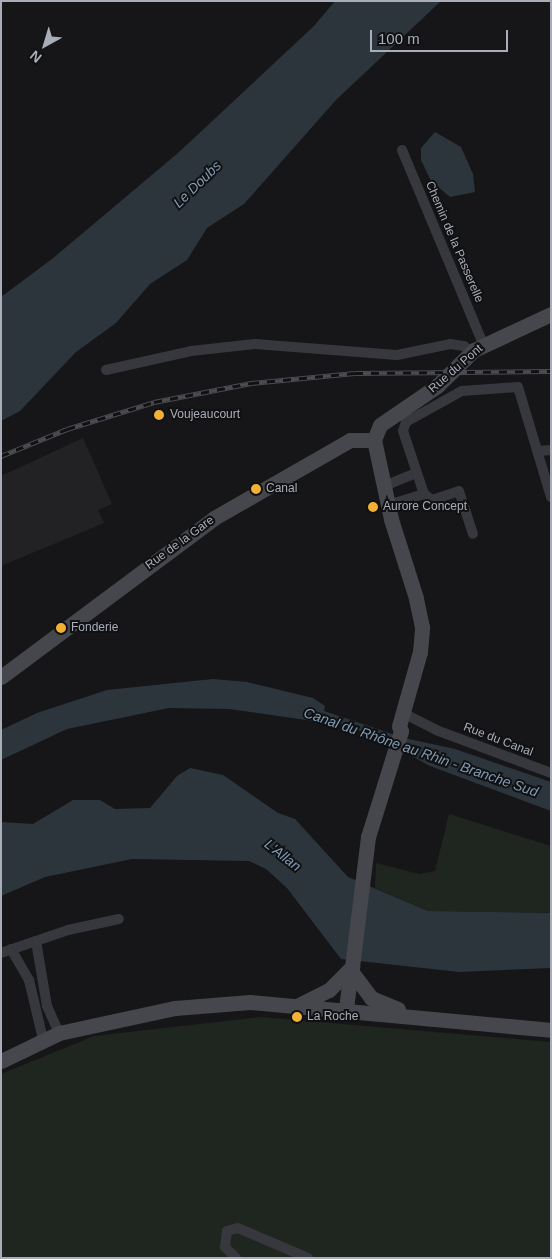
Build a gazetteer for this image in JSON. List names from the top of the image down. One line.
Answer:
{"streets":{"main road":["Rue du Pont","Rue de la Gare"],"street":["Chemin de la Passerelle","Rue du Canal"]},"crossings":[["Chemin de la Passerelle","Rue du Pont"],["Rue du Pont","Rue de la Gare"]],"water":["Le Doubs","Canal du Rhône au Rhin - Branche Sud","L'Allan"],"places":["Voujeaucourt","Canal","Aurore Concept","Fonderie","La Roche"],"scale_bar":"100 m","north":"bottom left"}
